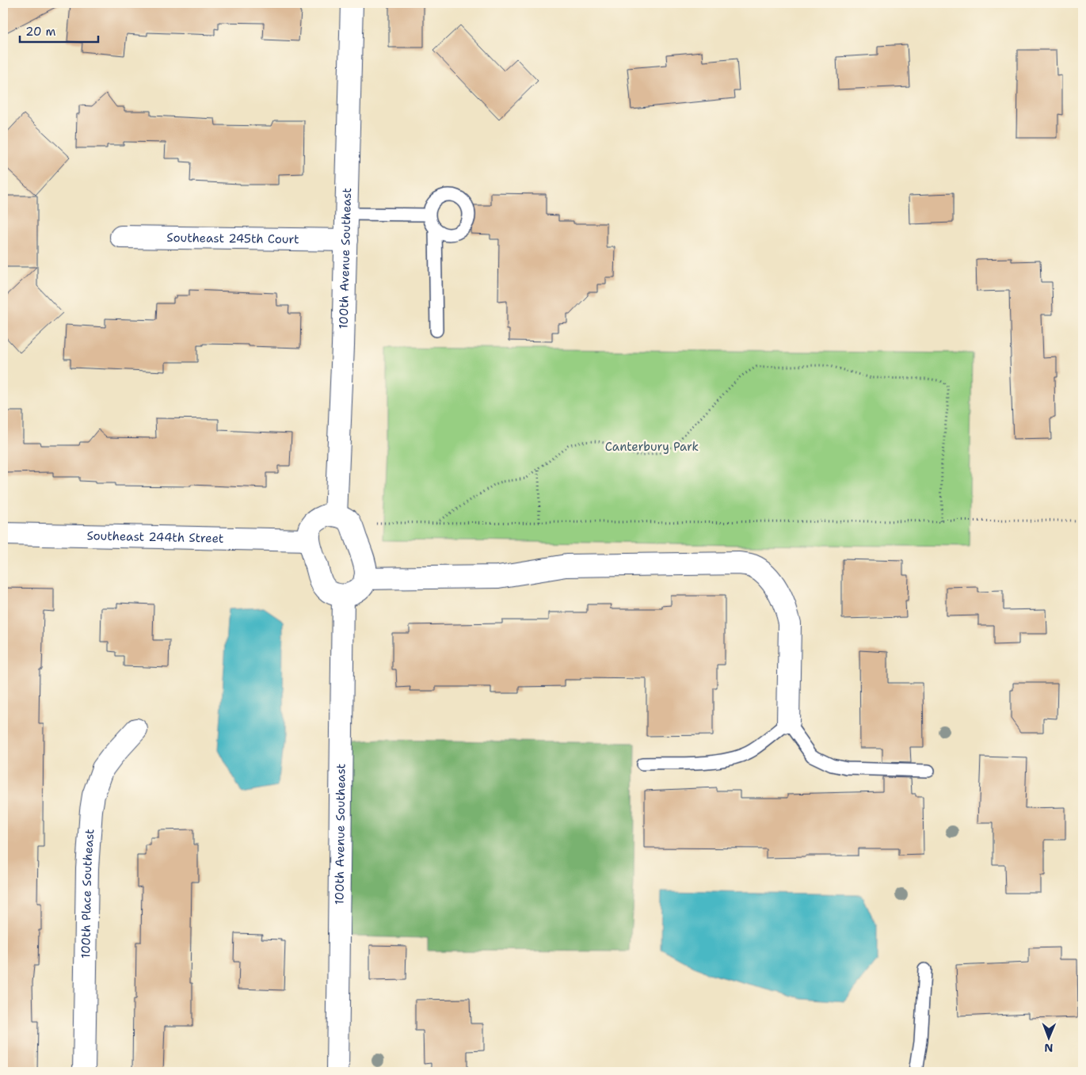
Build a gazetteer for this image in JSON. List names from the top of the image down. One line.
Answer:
{"streets":{"street":["Southeast 245th Court","100th Avenue Southeast","Southeast 244th Street","100th Place Southeast"]},"crossings":[["Southeast 245th Court","100th Avenue Southeast"]],"parks":["Canterbury Park"],"scale_bar":"20 m","north":"bottom"}
